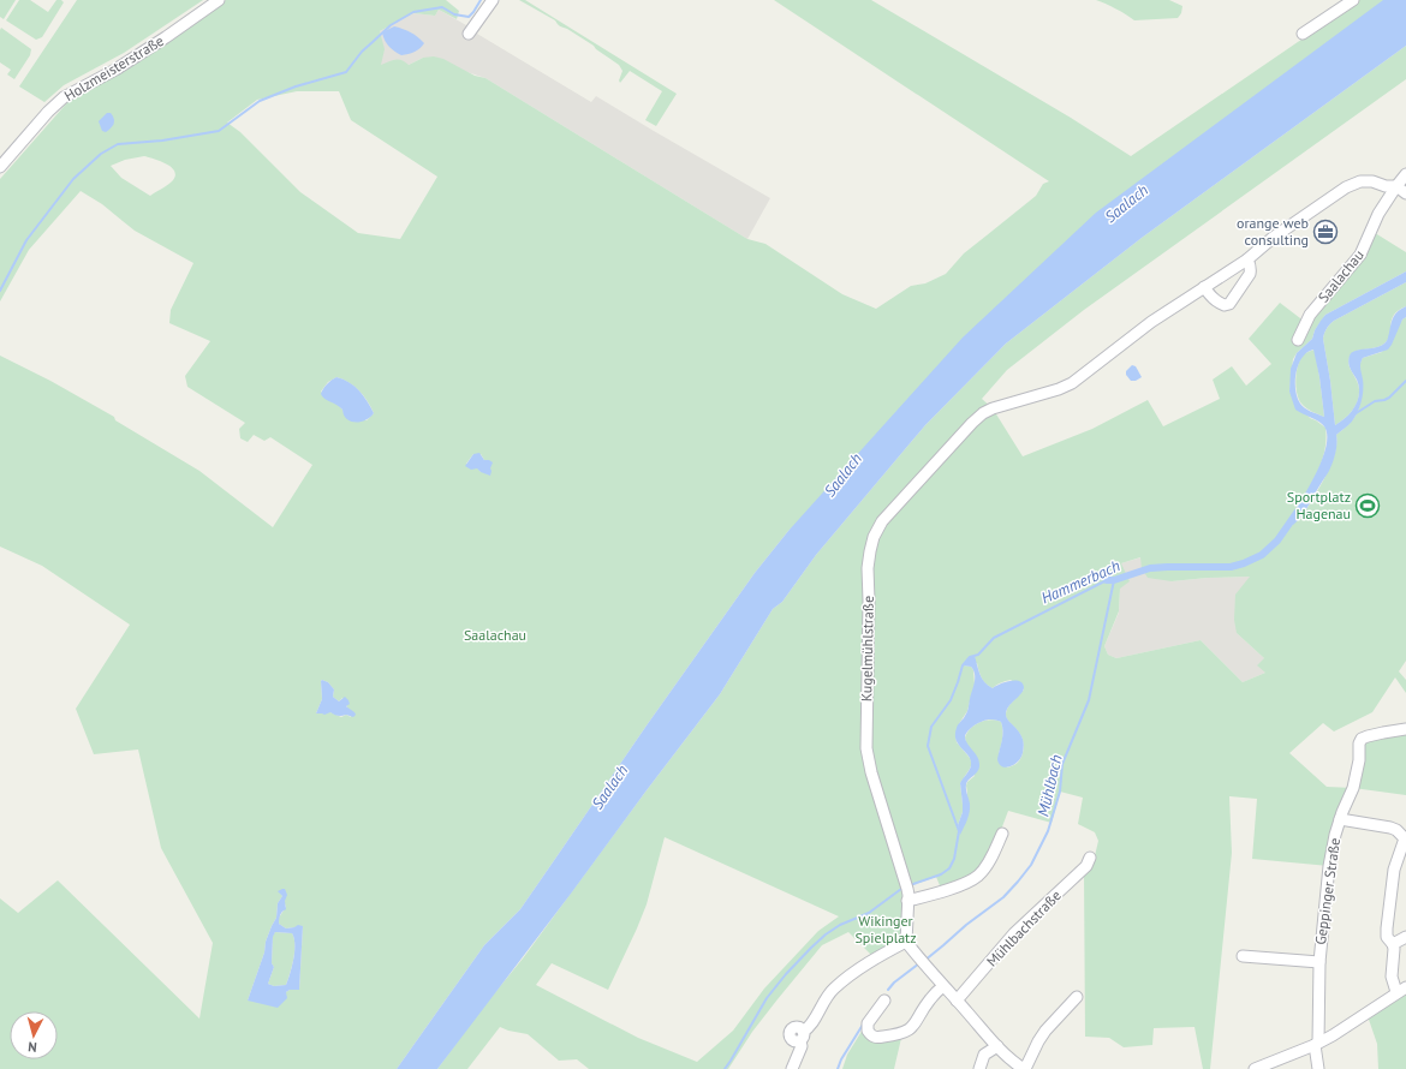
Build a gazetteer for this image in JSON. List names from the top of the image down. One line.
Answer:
{"streets":{"street":["Holzmeisterstraße","Saalachau","Kugelmühlstraße","Geppinger Straße","Mühlbachstraße"]},"water":["Saalach","Hammerbach","Mühlbach"],"parks":["Saalachau","Wikinger Spielplatz"],"places":{"office":["orange web consulting"],"sports":["Sportplatz Hagenau"]},"north":"bottom"}
